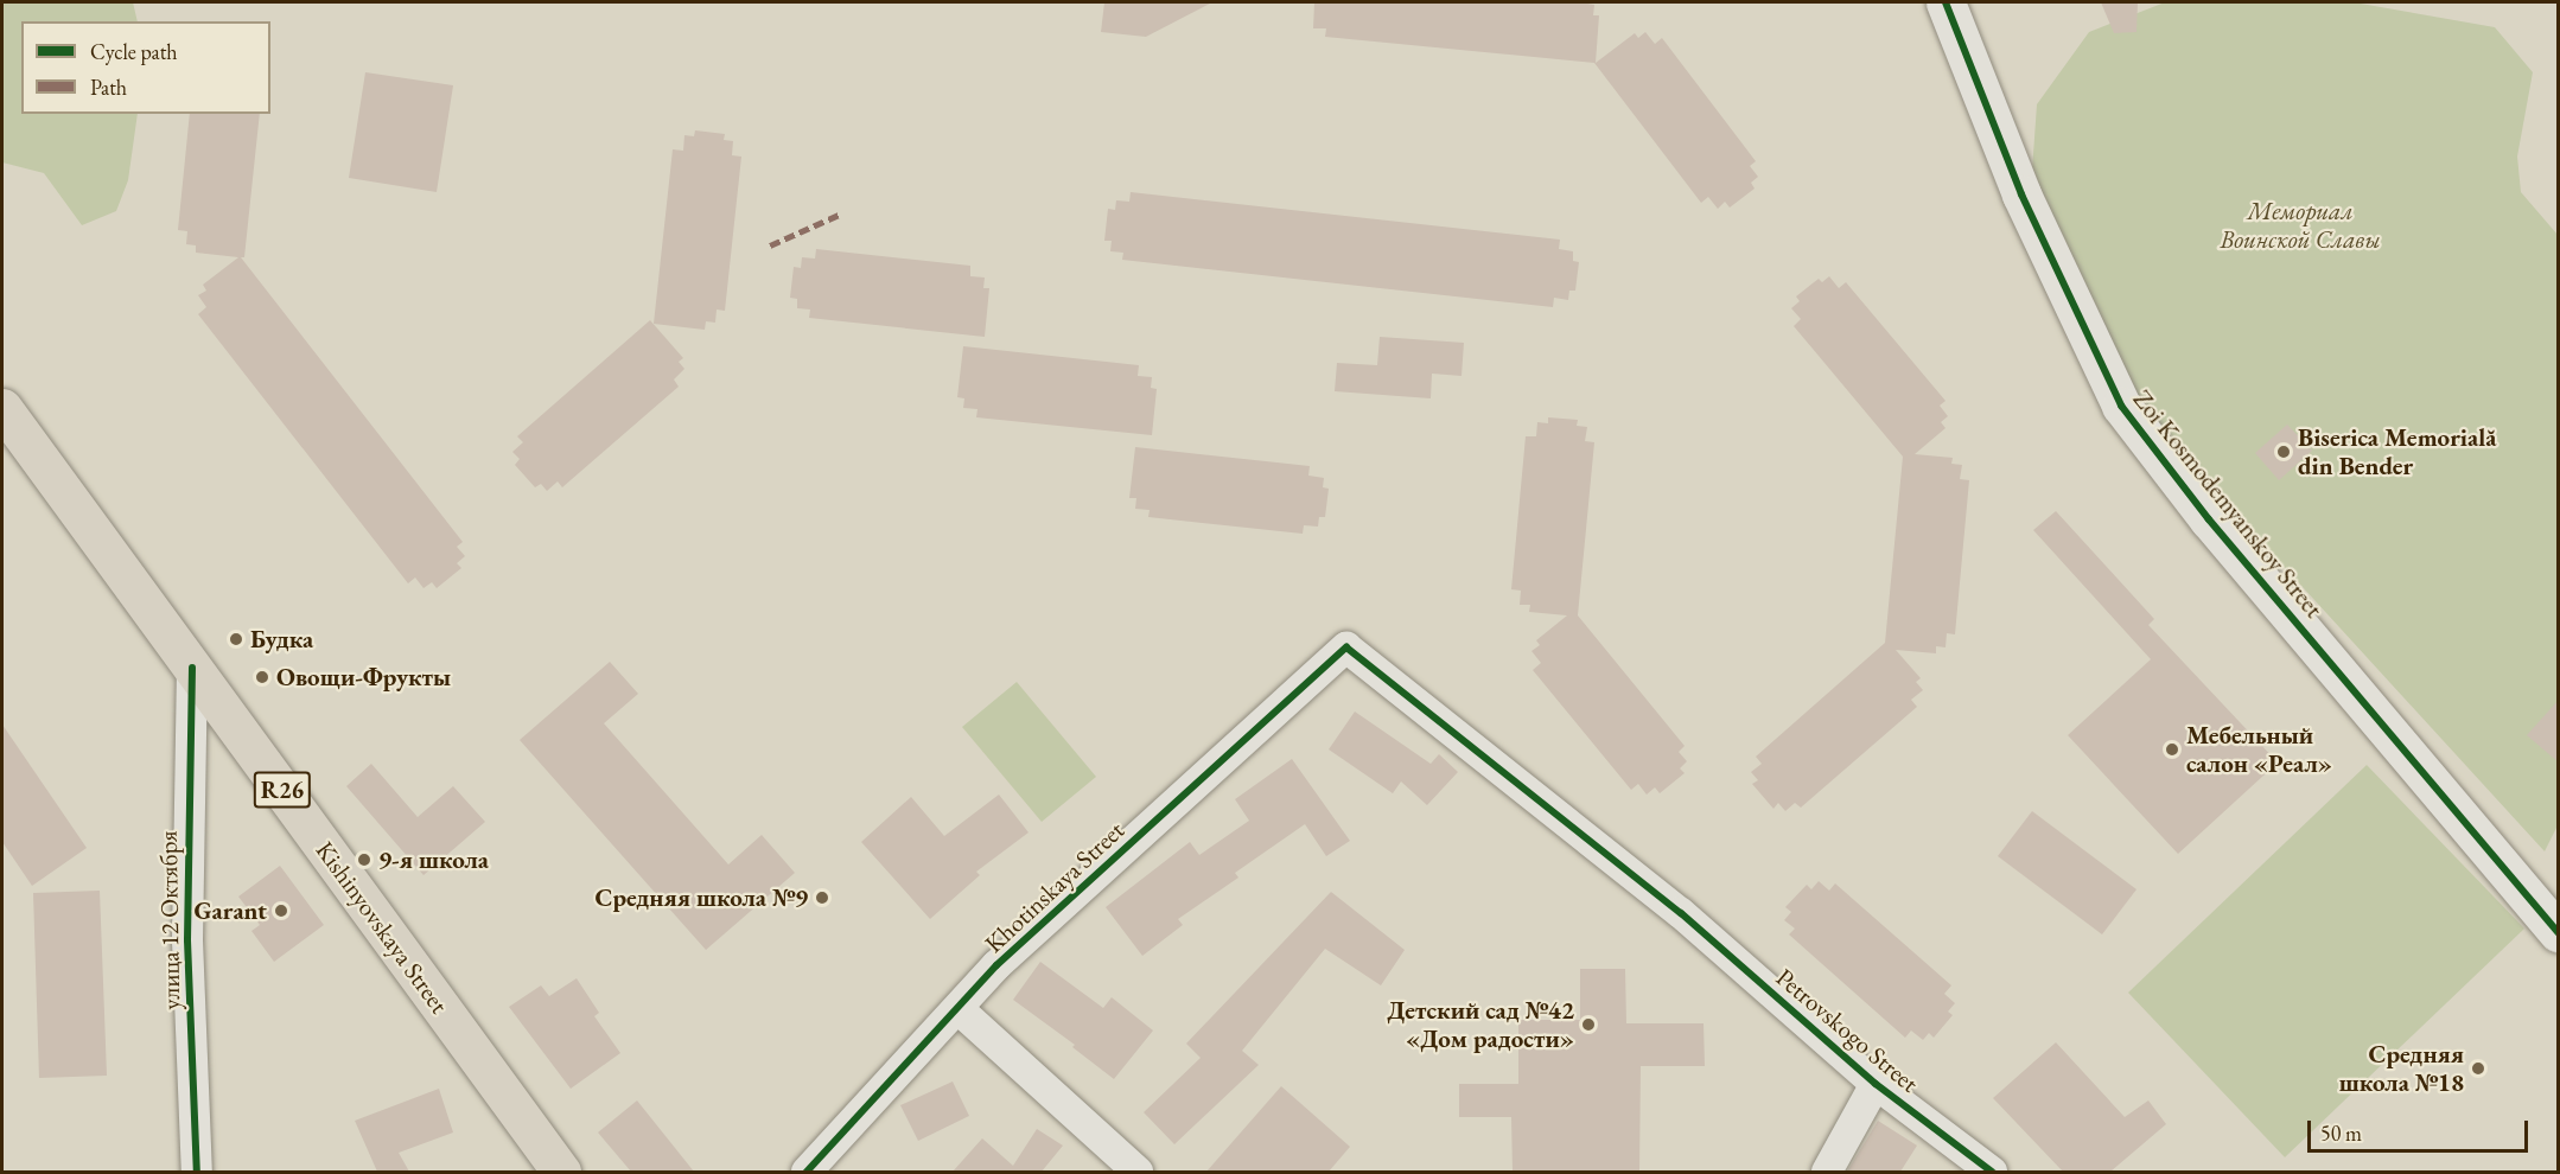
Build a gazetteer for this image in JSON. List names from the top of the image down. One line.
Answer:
{"streets":{"main road":["R26","Kishinyovskaya Street"],"street":["Zoi Kosmodemyanskoy Street","Khotinskaya Street","улица 12 Октября","Petrovskogo Street"]},"crossings":[["Khotinskaya Street","Petrovskogo Street"],["улица 12 Октября","Kishinyovskaya Street"]],"parks":["Мемориал Воинской Славы"],"places":["Biserica Memorială din Bender","Будка","Овощи-Фрукты","Мебельный салон «Реал»","9-я школа","Средняя школа №9","Garant","Детский сад №42 «Дом радости»","Средняя школа №18"],"legend":["Cycle path","Path"],"scale_bar":"50 m"}
